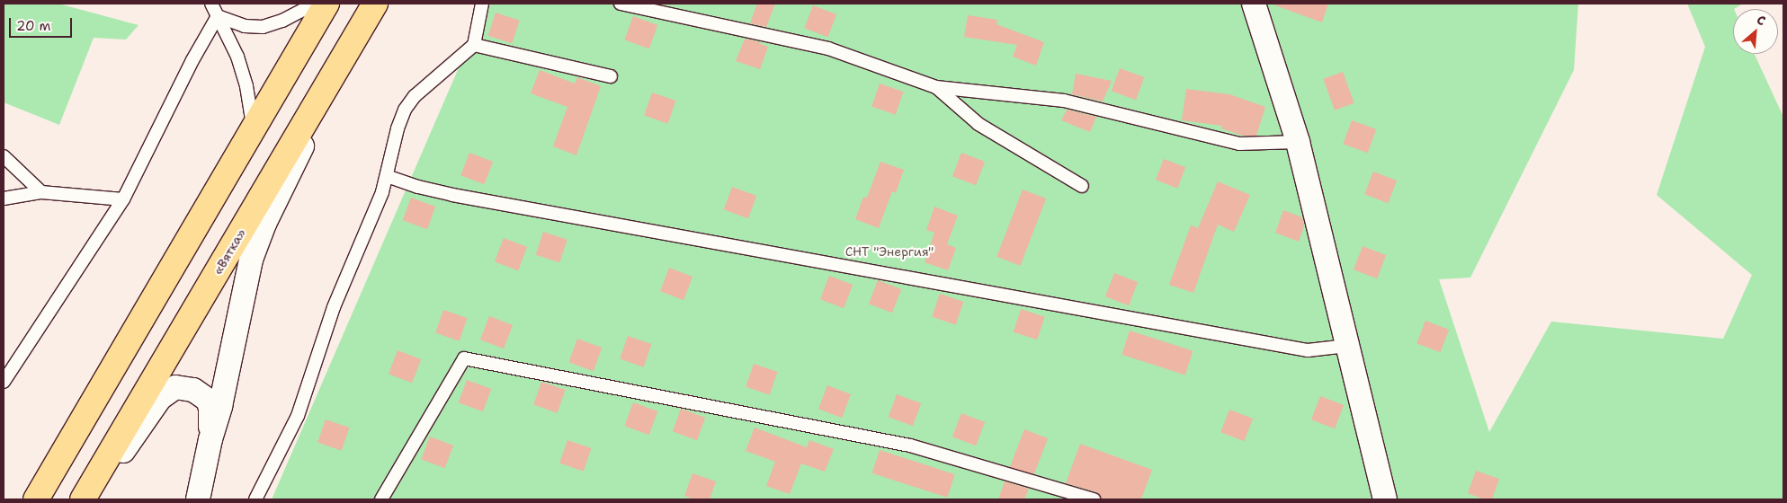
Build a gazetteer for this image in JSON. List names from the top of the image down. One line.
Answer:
{"streets":{"highway":["«Вятка»"]},"parks":["СНТ \"Энергия\""],"scale_bar":"20 m","north":"top right"}
